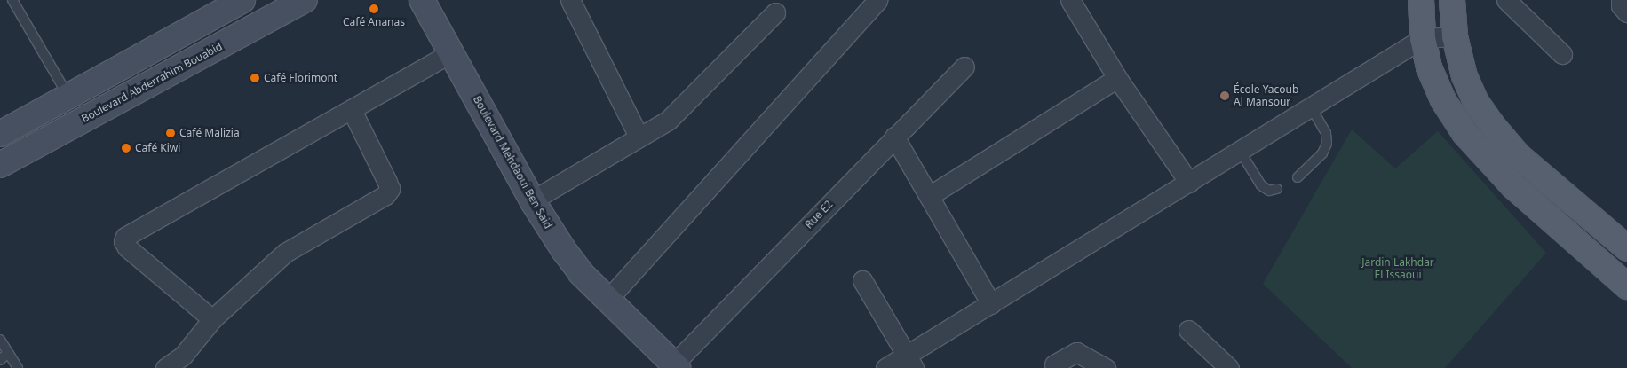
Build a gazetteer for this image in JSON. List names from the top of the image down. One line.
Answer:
{"streets":{"main road":["Boulevard Abderrahim Bouabid","Boulevard Mehdaoui Ben Said"],"street":["Rue E2"]},"crossings":[["Boulevard Mehdaoui Ben Said","Rue E2"]],"parks":["Jardin Lakhdar El Issaoui"],"places":["Café Ananas","Café Florimont","École Yacoub Al Mansour","Café Malizia","Café Kiwi"]}
